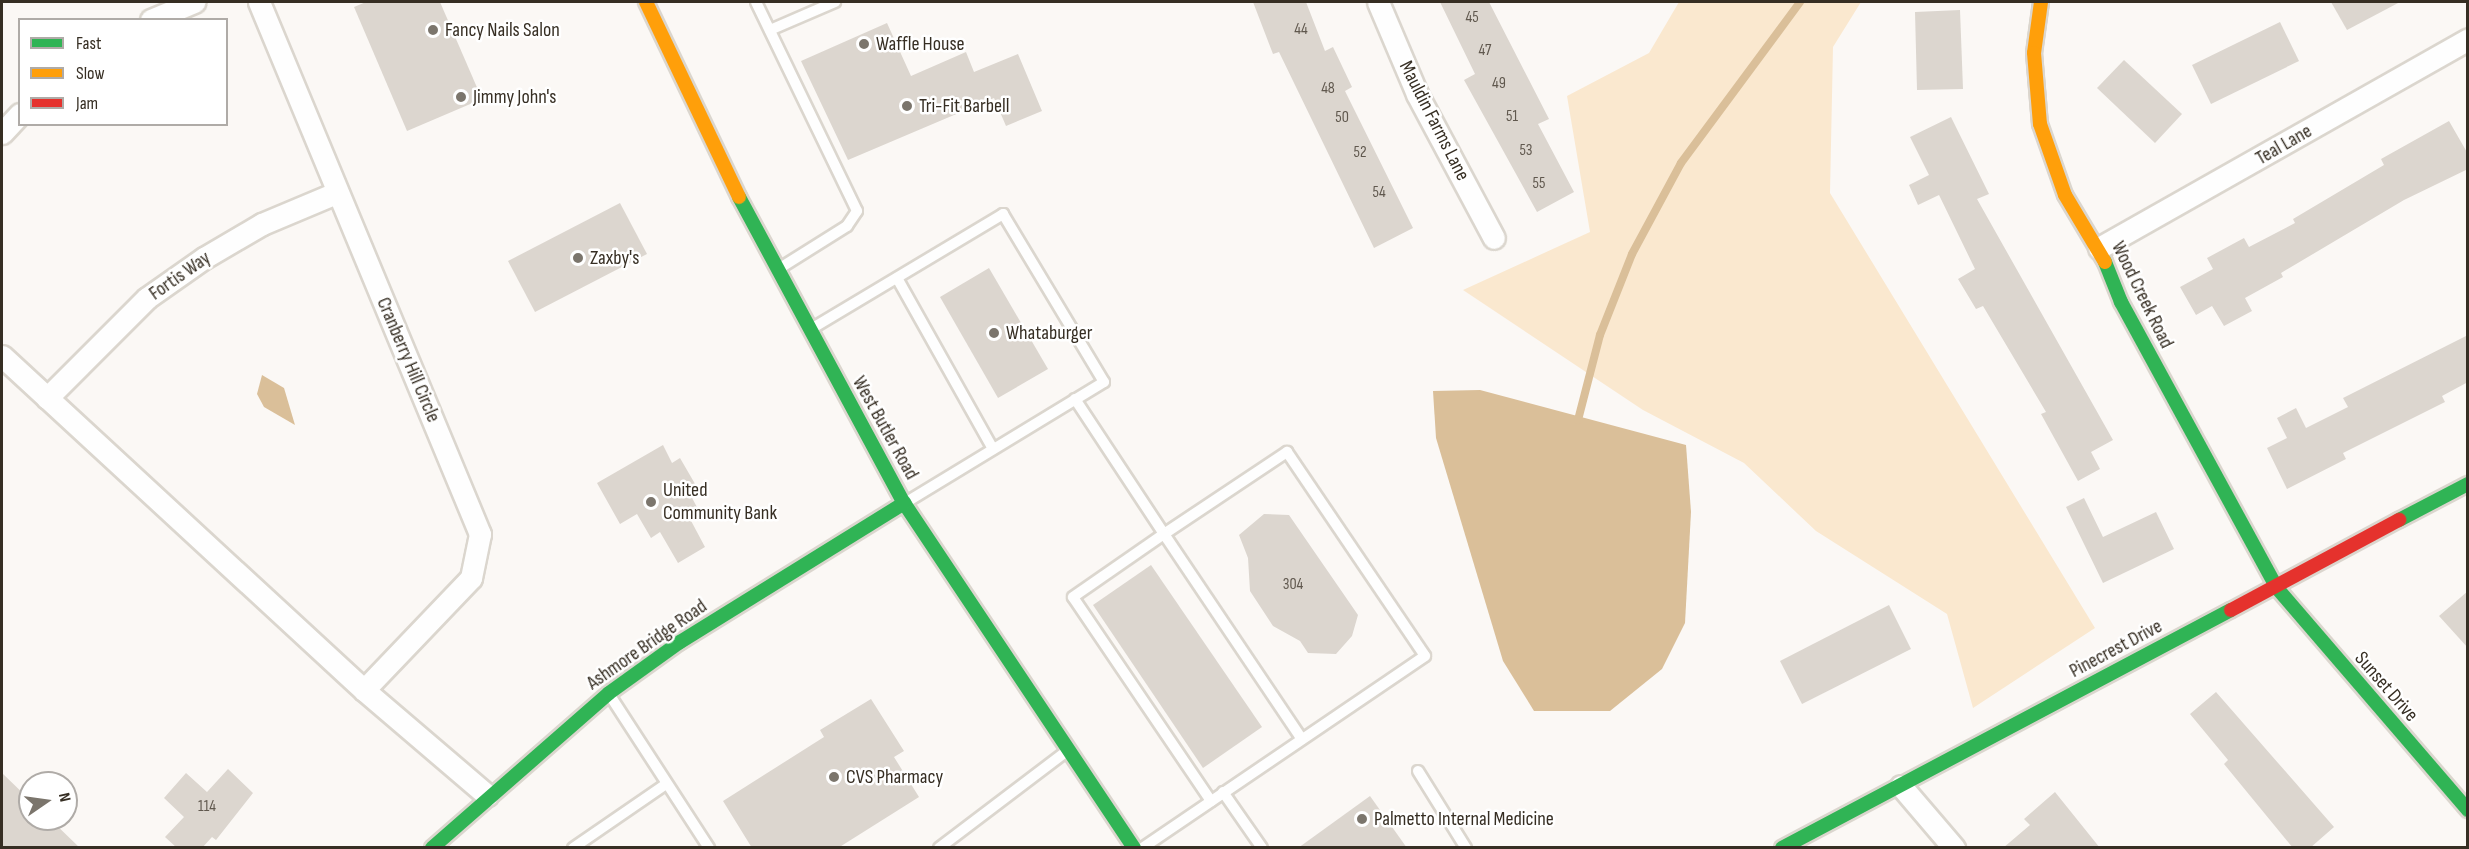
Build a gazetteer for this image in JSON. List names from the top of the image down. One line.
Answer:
{"streets":{"street":["Mauldin Farms Lane","Teal Lane","Fortis Way","Wood Creek Road","Cranberry Hill Circle","West Butler Road","Ashmore Bridge Road","Pinecrest Drive","Sunset Drive"]},"crossings":[["Teal Lane","Wood Creek Road"],["Fortis Way","Cranberry Hill Circle"],["Wood Creek Road","Pinecrest Drive"],["Wood Creek Road","Sunset Drive"],["West Butler Road","Ashmore Bridge Road"],["Pinecrest Drive","Sunset Drive"]],"places":["Fancy Nails Salon","Waffle House","Jimmy John's","Tri-Fit Barbell","Zaxby's","Whataburger","United Community Bank","CVS Pharmacy","Palmetto Internal Medicine"],"house_numbers":["45","44","47","49","48","51","50","53","52","55","54","304","114"],"legend":["Fast","Slow","Jam"],"north":"right"}
